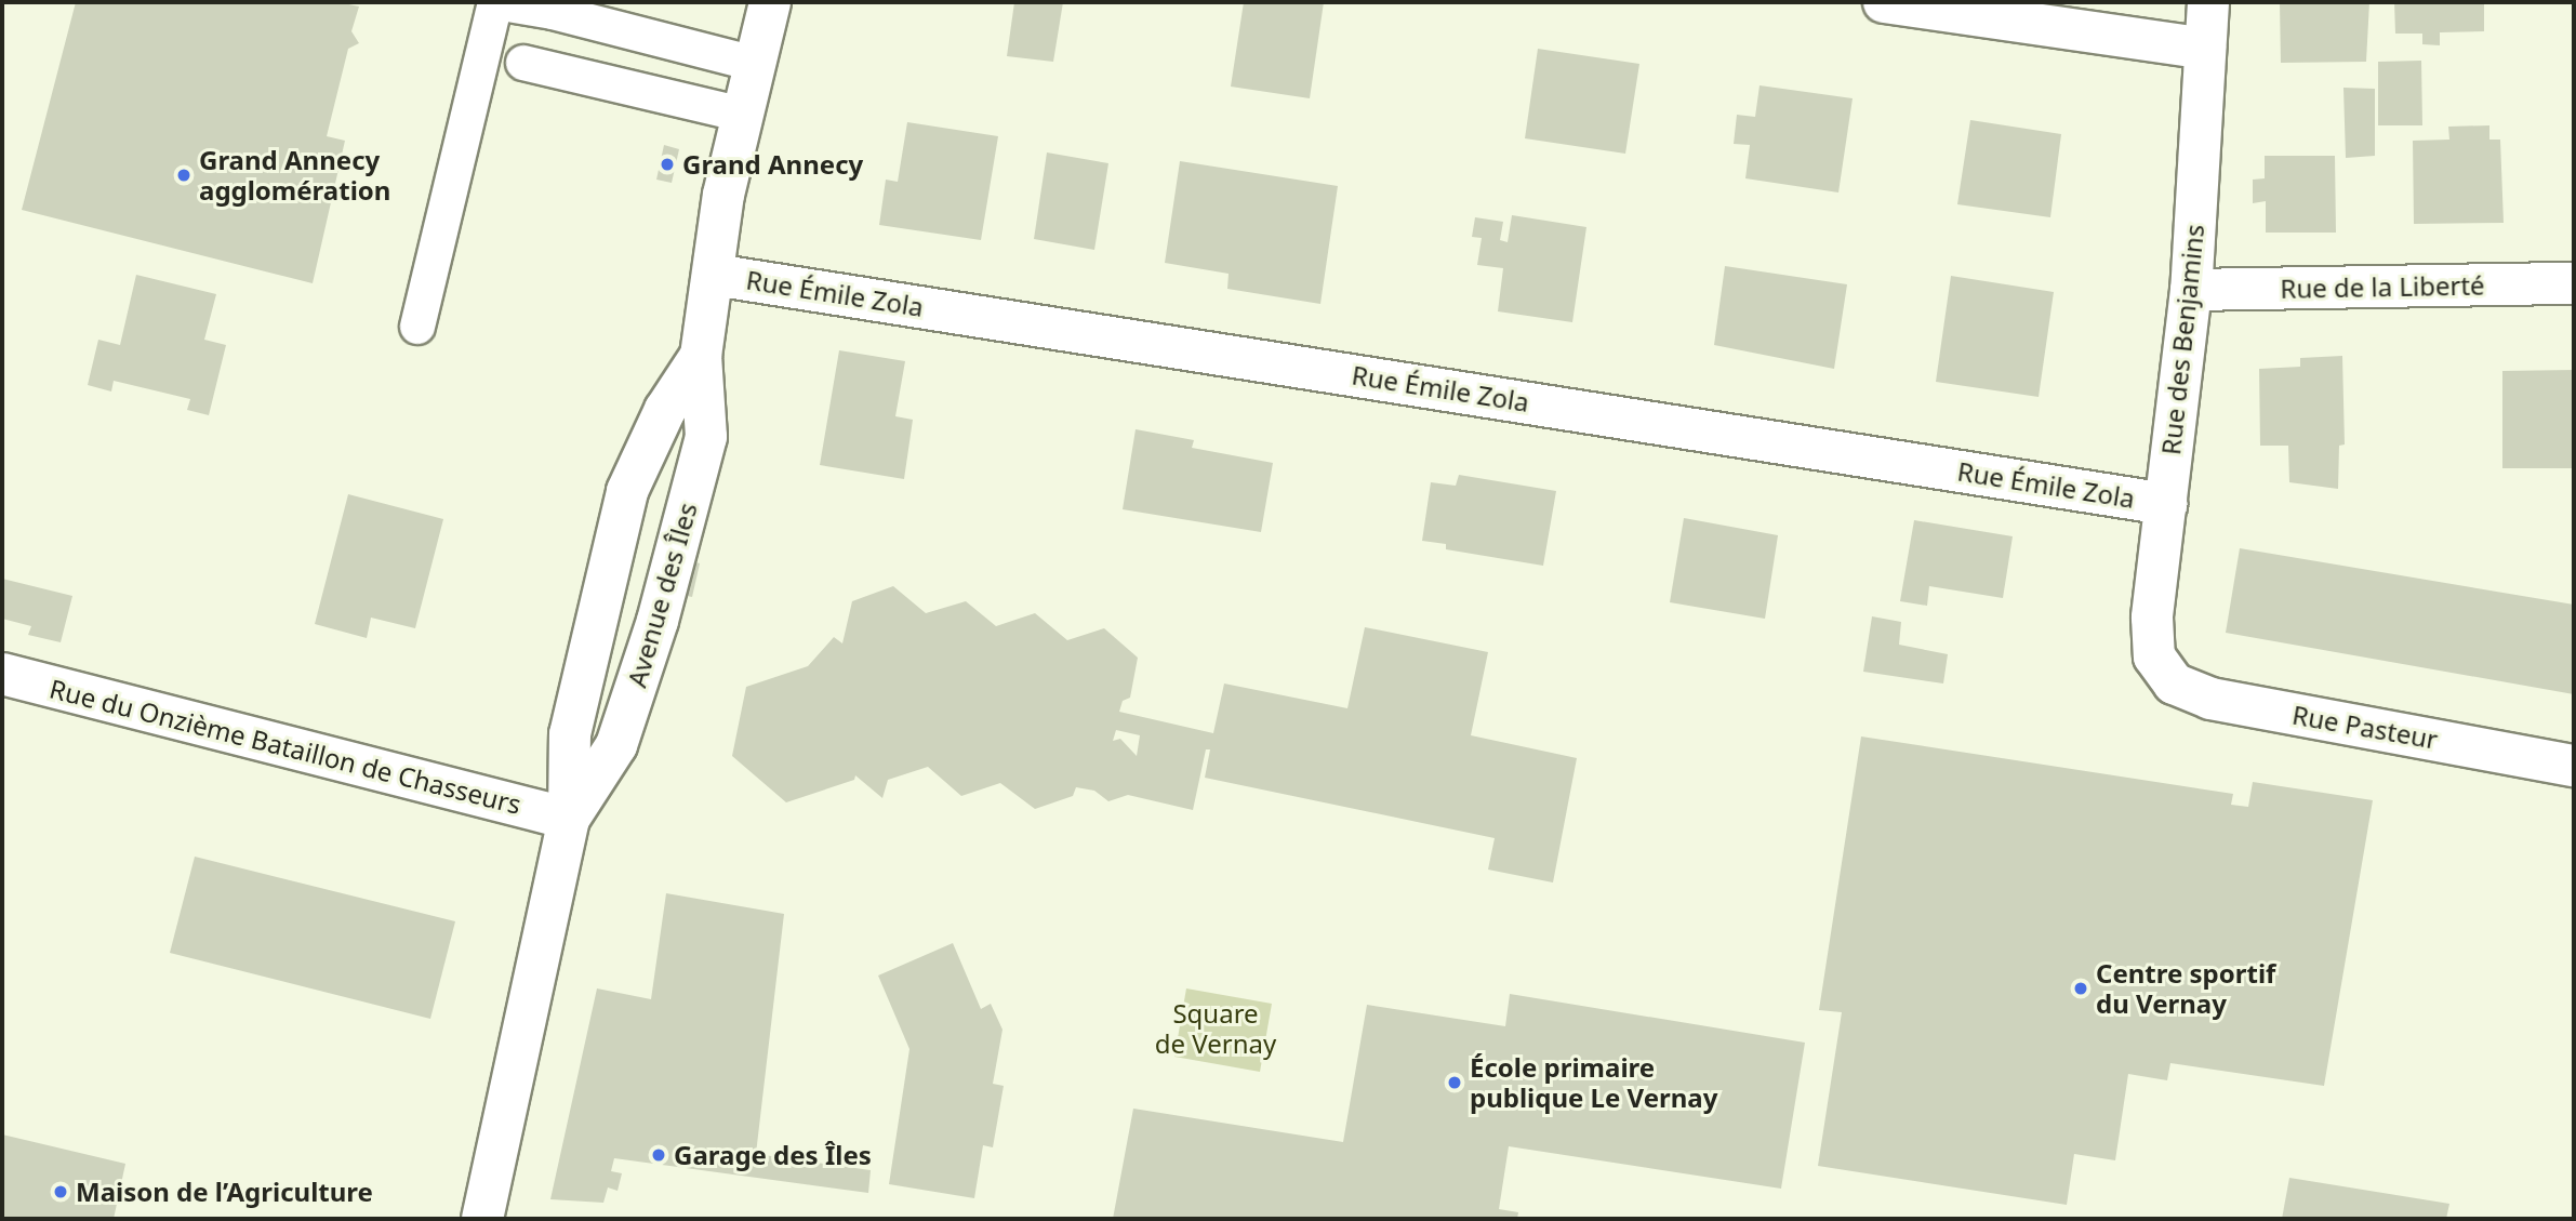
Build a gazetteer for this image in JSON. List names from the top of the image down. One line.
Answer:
{"streets":{"street":["Rue de la Liberté","Rue Émile Zola","Rue des Benjamins","Avenue des Îles","Rue Pasteur","Rue du Onzième Bataillon de Chasseurs"]},"crossings":[["Rue de la Liberté","Rue des Benjamins"],["Rue Émile Zola","Rue des Benjamins"],["Rue Émile Zola","Avenue des Îles"],["Rue des Benjamins","Rue Pasteur"],["Avenue des Îles","Rue du Onzième Bataillon de Chasseurs"]],"parks":["Square de Vernay"],"places":["Grand Annecy","Grand Annecy agglomération","Centre sportif du Vernay","École primaire publique Le Vernay","Garage des Îles","Maison de l’Agriculture"]}
